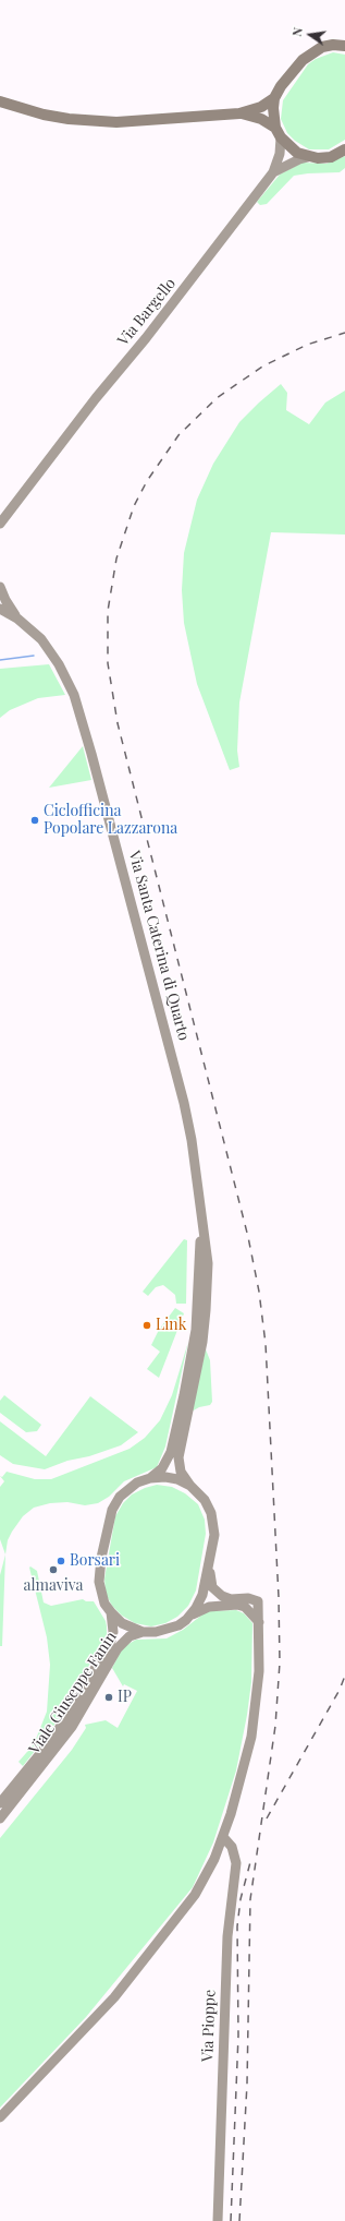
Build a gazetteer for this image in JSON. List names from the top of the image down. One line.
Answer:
{"streets":{"main road":["Via Bargello","Via Santa Caterina di Quarto","Viale Giuseppe Fanin","Via Pioppe"]},"crossings":[["Via Santa Caterina di Quarto","Viale Giuseppe Fanin"]],"places":["Ciclofficina Popolare Lazzarona","Link","Borsari","almaviva","IP"],"north":"left"}
